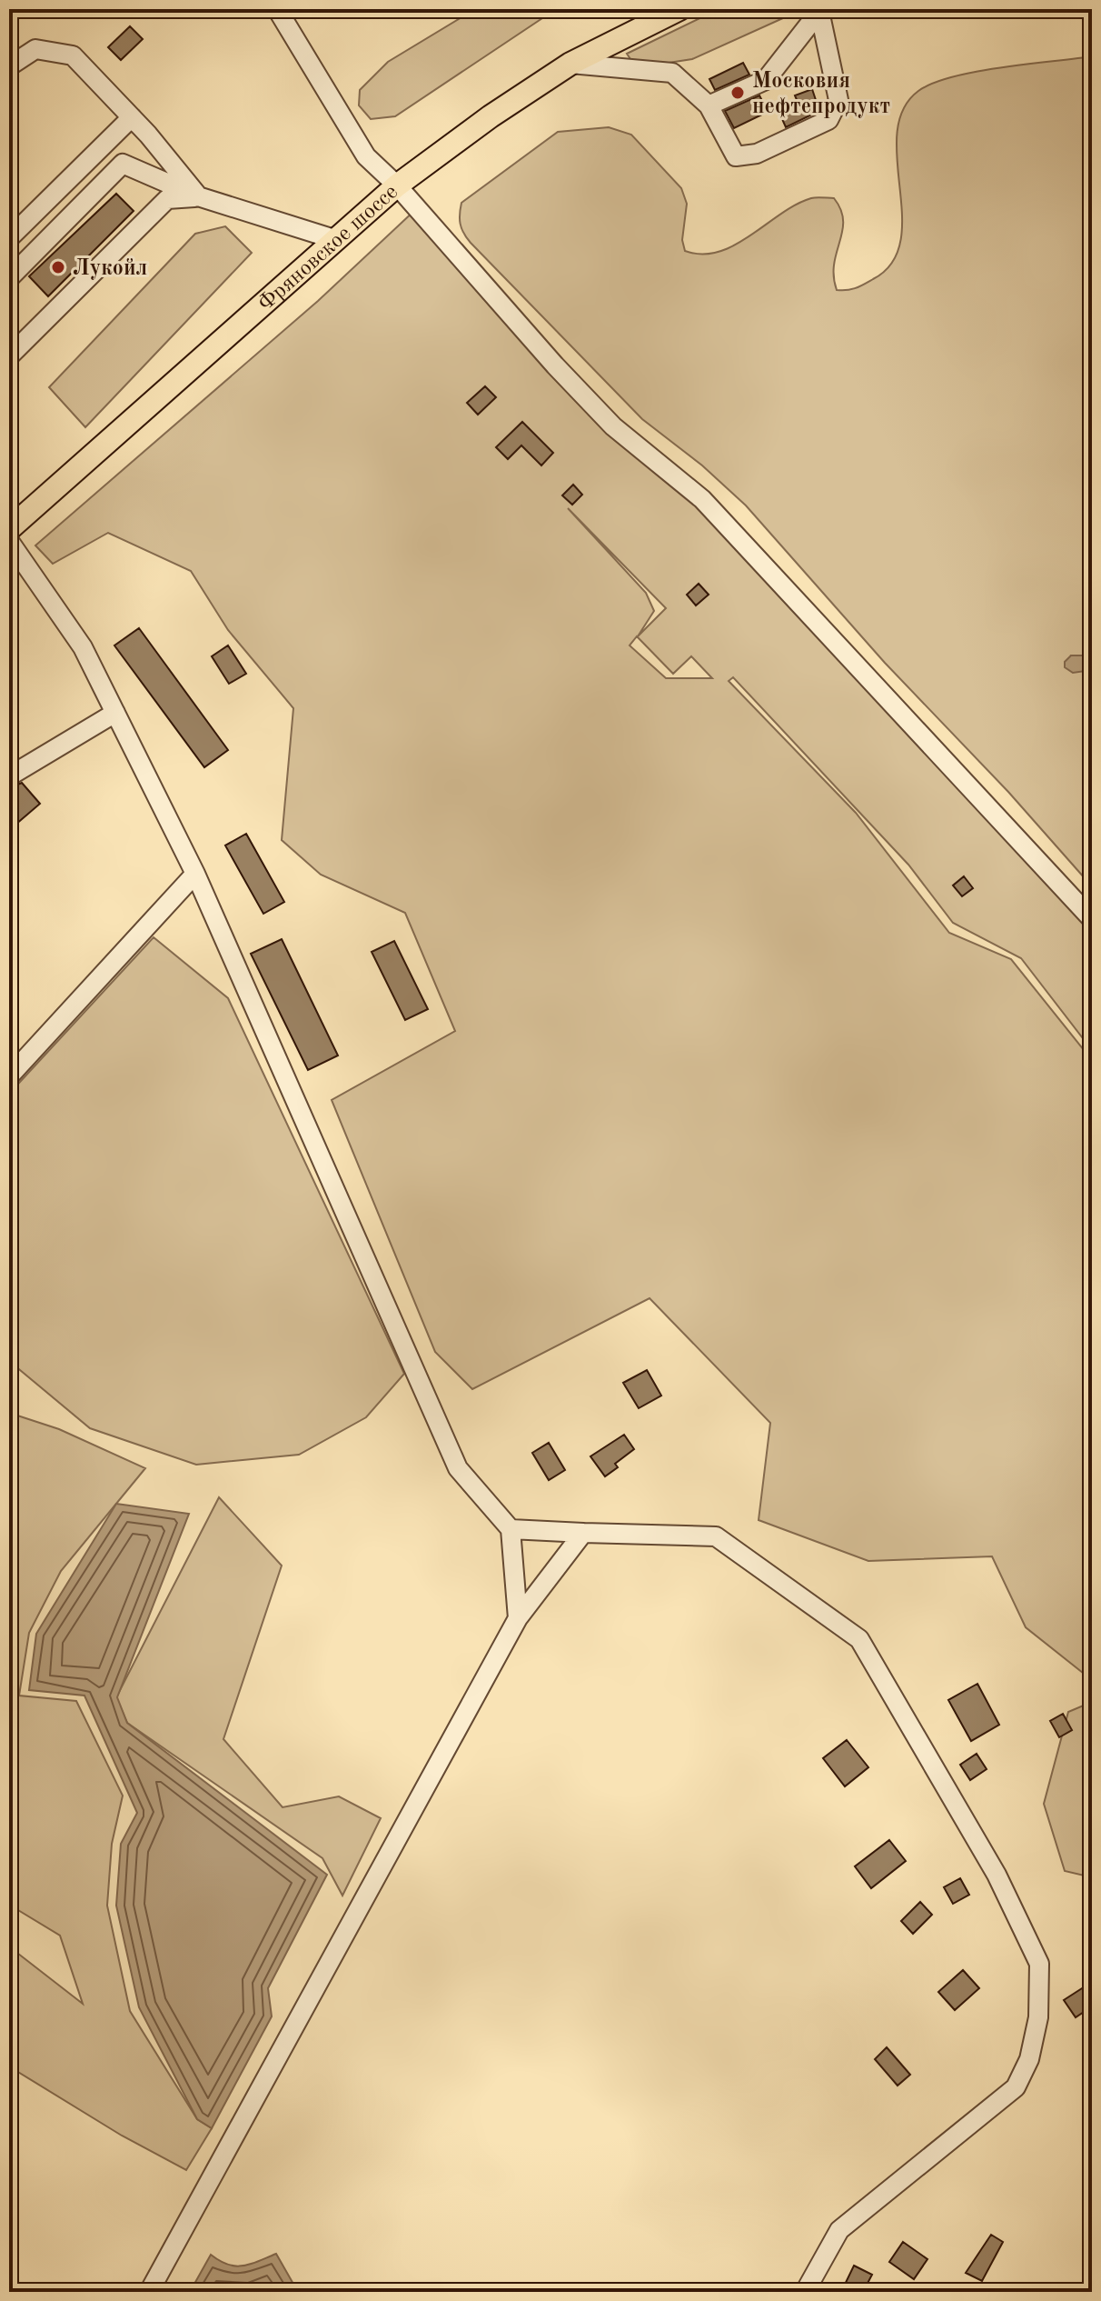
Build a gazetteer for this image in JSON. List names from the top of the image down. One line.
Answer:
{"streets":{"main road":["Фряновское шоссе"]},"places":["Московия нефтепродукт","Лукойл"]}
